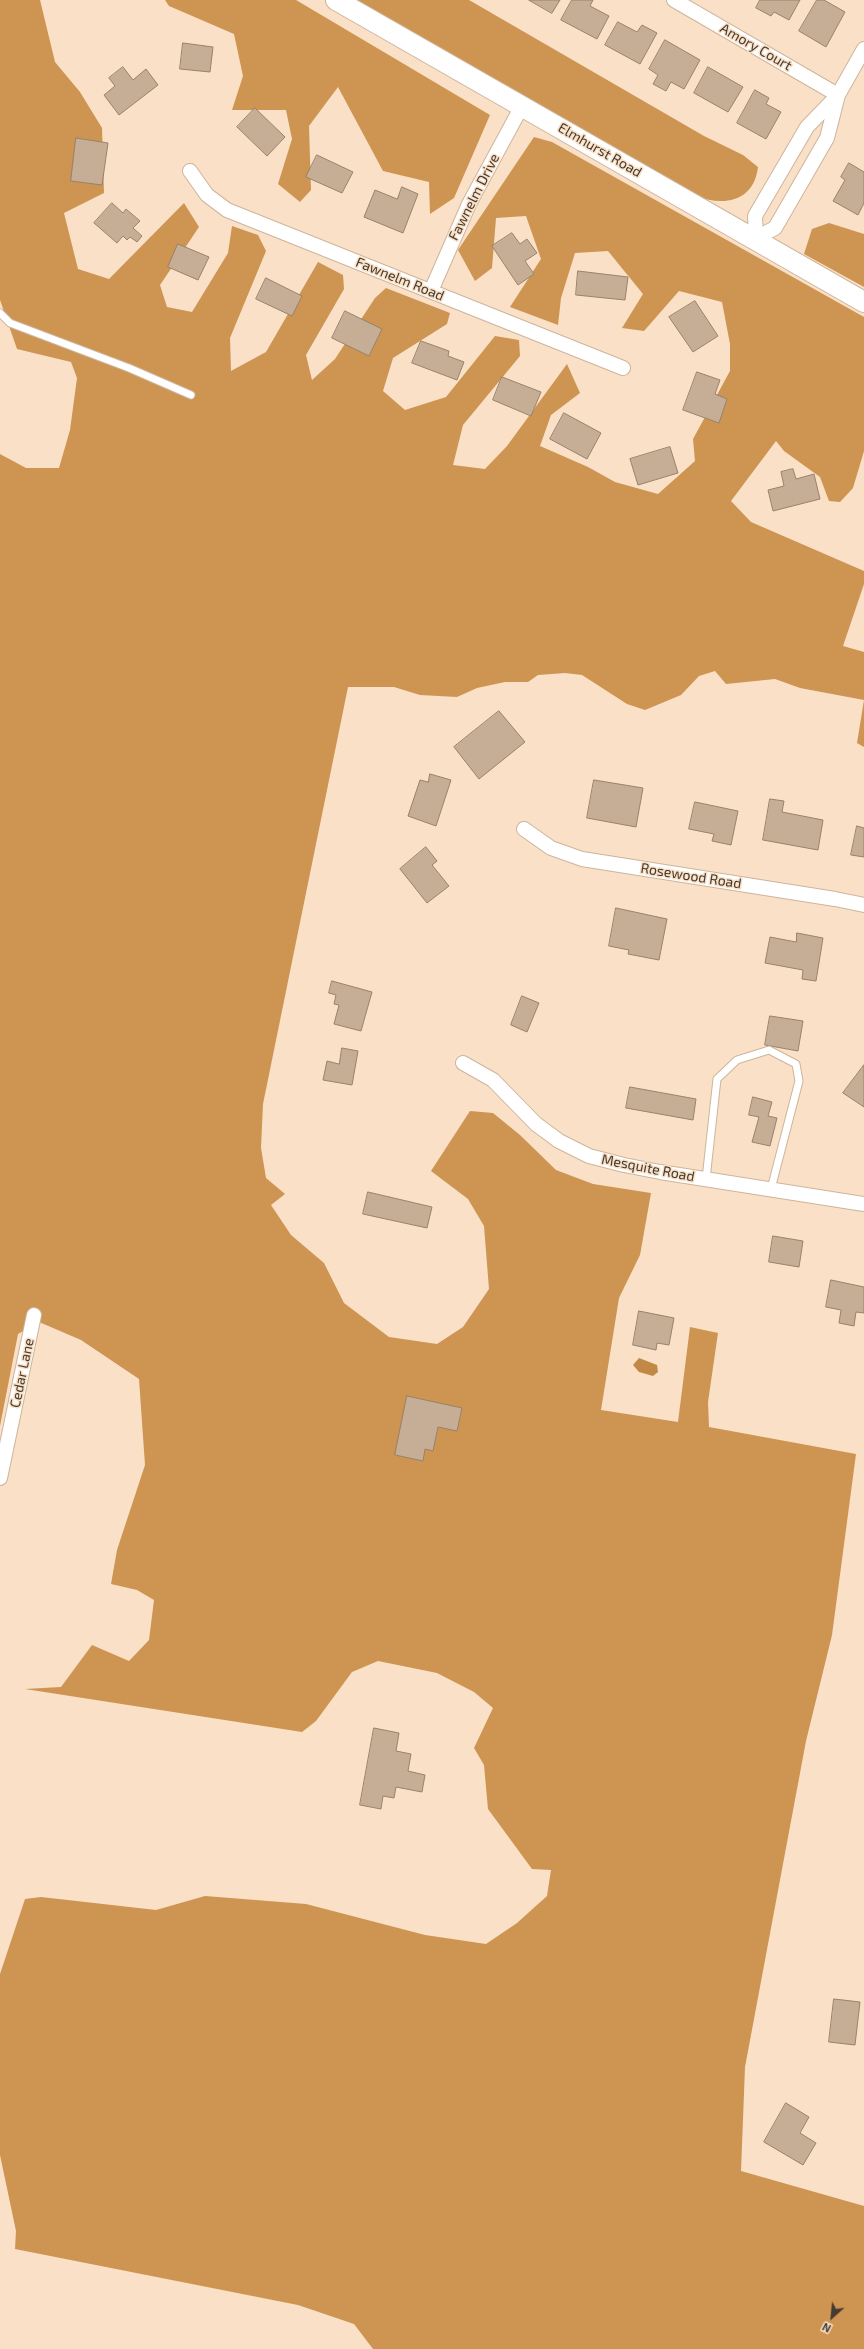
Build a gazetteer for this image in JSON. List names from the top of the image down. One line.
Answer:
{"streets":{"street":["Amory Court","Elmhurst Road","Fawnelm Drive","Fawnelm Road","Rosewood Road","Mesquite Road","Cedar Lane"]},"crossings":[["Elmhurst Road","Fawnelm Drive"],["Fawnelm Drive","Fawnelm Road"]],"north":"bottom left"}
